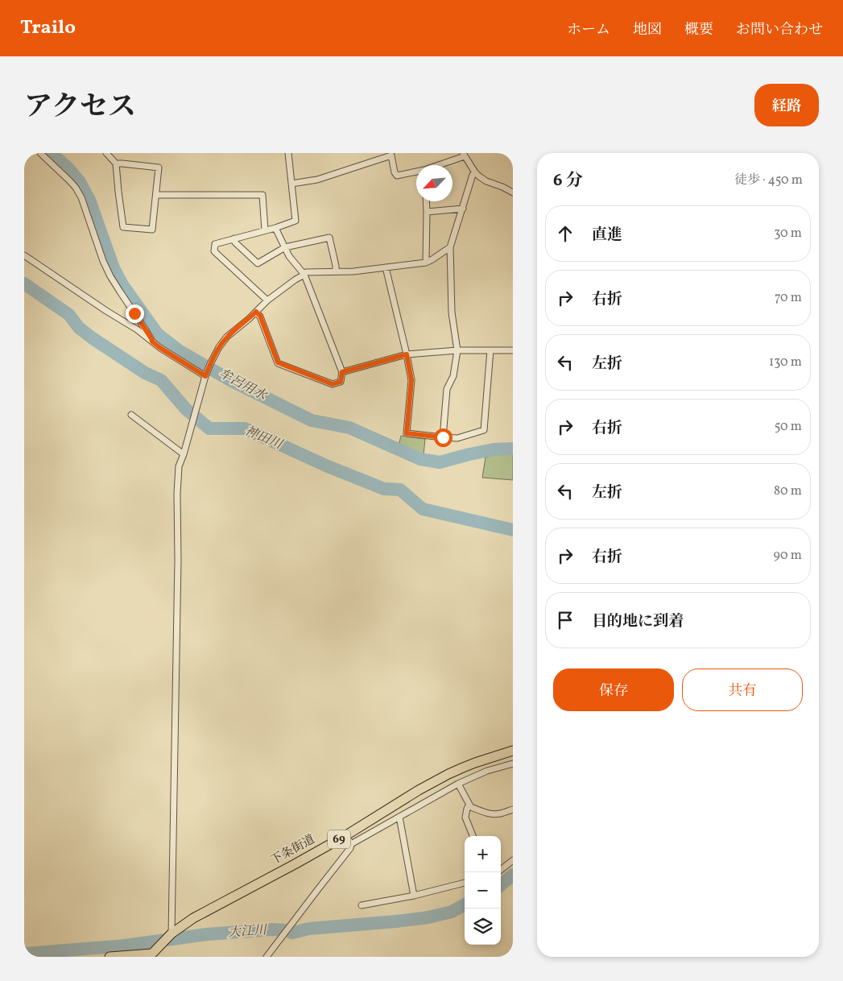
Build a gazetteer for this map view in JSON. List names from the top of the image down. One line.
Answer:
{"streets":{"main road":["69","下条街道"]},"water":["牟呂用水","神田川","大江川"],"north":"bottom left","page":{"header":"Trailo","nav":["ホーム","地図","概要","お問い合わせ"],"title":"アクセス","buttons":["経路",["保存","共有"]],"heading":["6 分","徒歩 · 450 m"],"list":[["直進","30 m"],["右折","70 m"],["左折","130 m"],["右折","50 m"],["左折","80 m"],["右折","90 m"],"目的地に到着"],"map_buttons":["+","−"]}}
